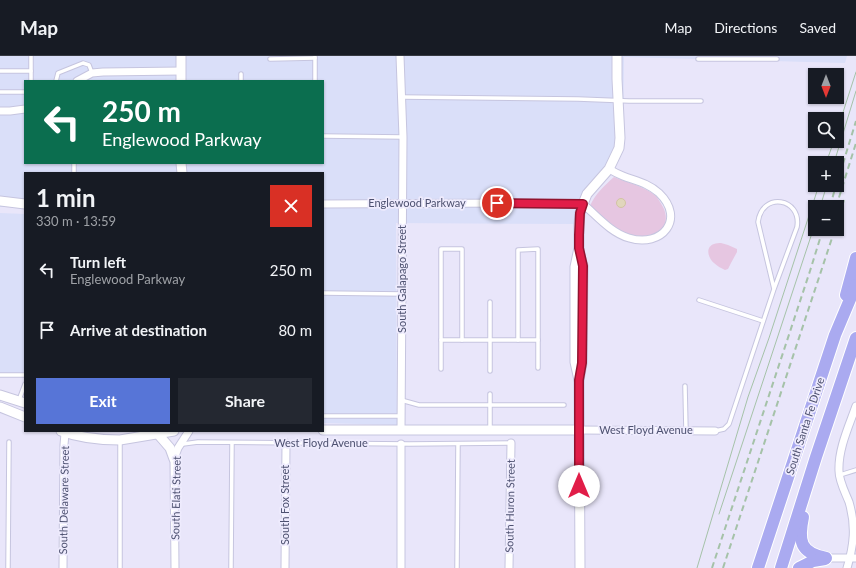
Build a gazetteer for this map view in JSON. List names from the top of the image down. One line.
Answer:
{"streets":{"highway":["South Santa Fe Drive"],"street":["Englewood Parkway","South Galapago Street","West Floyd Avenue","South Elati Street","South Delaware Street","South Fox Street","South Huron Street"]},"crossings":[["Englewood Parkway","South Galapago Street"],["South Galapago Street","West Floyd Avenue"],["West Floyd Avenue","South Elati Street"],["West Floyd Avenue","South Fox Street"],["West Floyd Avenue","South Huron Street"]],"north":"bottom","page":{"header":"Map","nav":["Map","Directions","Saved"],"map_buttons":["+","−"],"turn":["250 m","Englewood Parkway"],"heading":["1 min","330 m · 13:59"],"list":[{"name":"Turn left","note":"Englewood Parkway","value":"250 m"},{"name":"Arrive at destination","value":"80 m"}],"buttons":["Exit","Share"]}}
